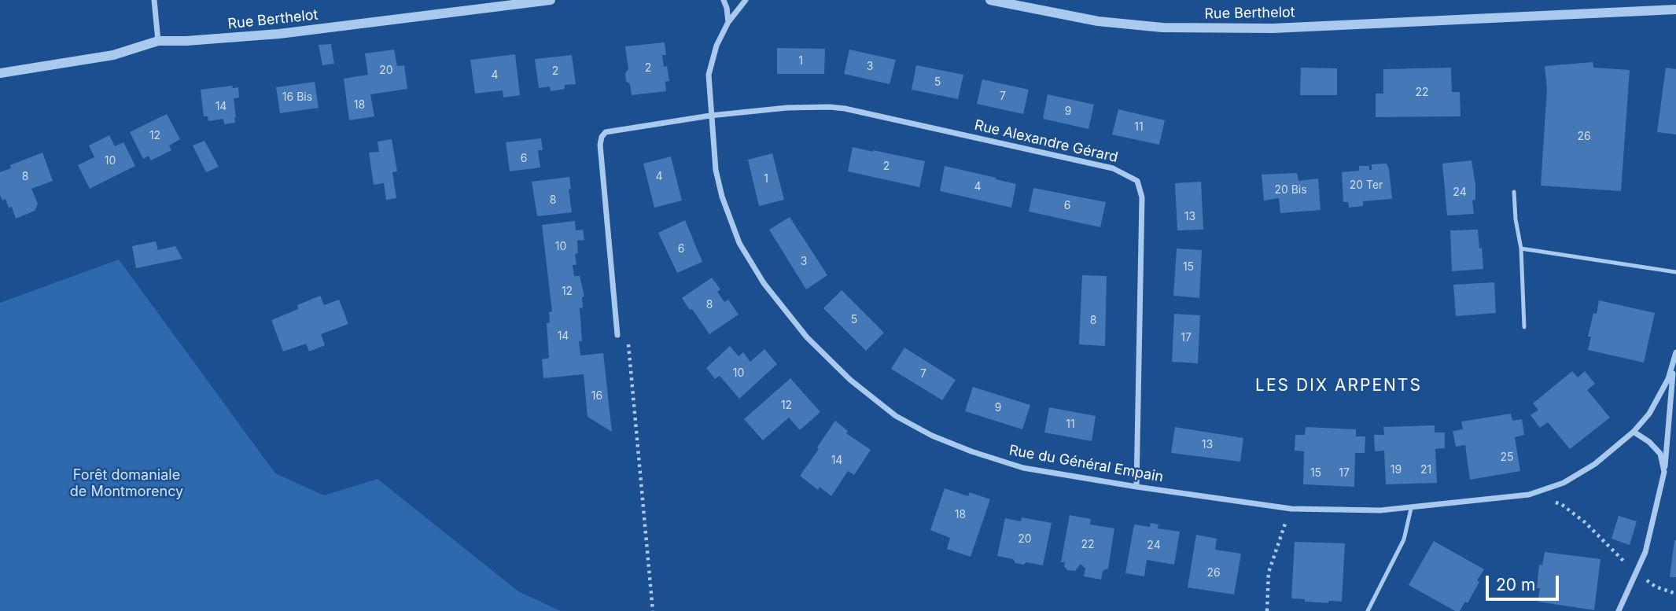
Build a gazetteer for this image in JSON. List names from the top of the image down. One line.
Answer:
{"streets":{"street":["Rue Berthelot","Rue Alexandre Gérard","Rue du Général Empain"]},"crossings":[["Rue Alexandre Gérard","Rue du Général Empain"]],"districts":["LES DIX ARPENTS"],"parks":["Forêt domaniale de Montmorency"],"house_numbers":["1","3","2","20","2","4","5","22","7","16 Bis","18","14","9","11","12","26","6","10","2","8","4","1","20 Ter","4","20 Bis","24","8","6","13","10","6","3","15","12","8","5","8","14","17","10","7","16","12","9","11","13","25","14","19","21","15","17","18","20","22","24","26"],"scale_bar":"20 m"}
